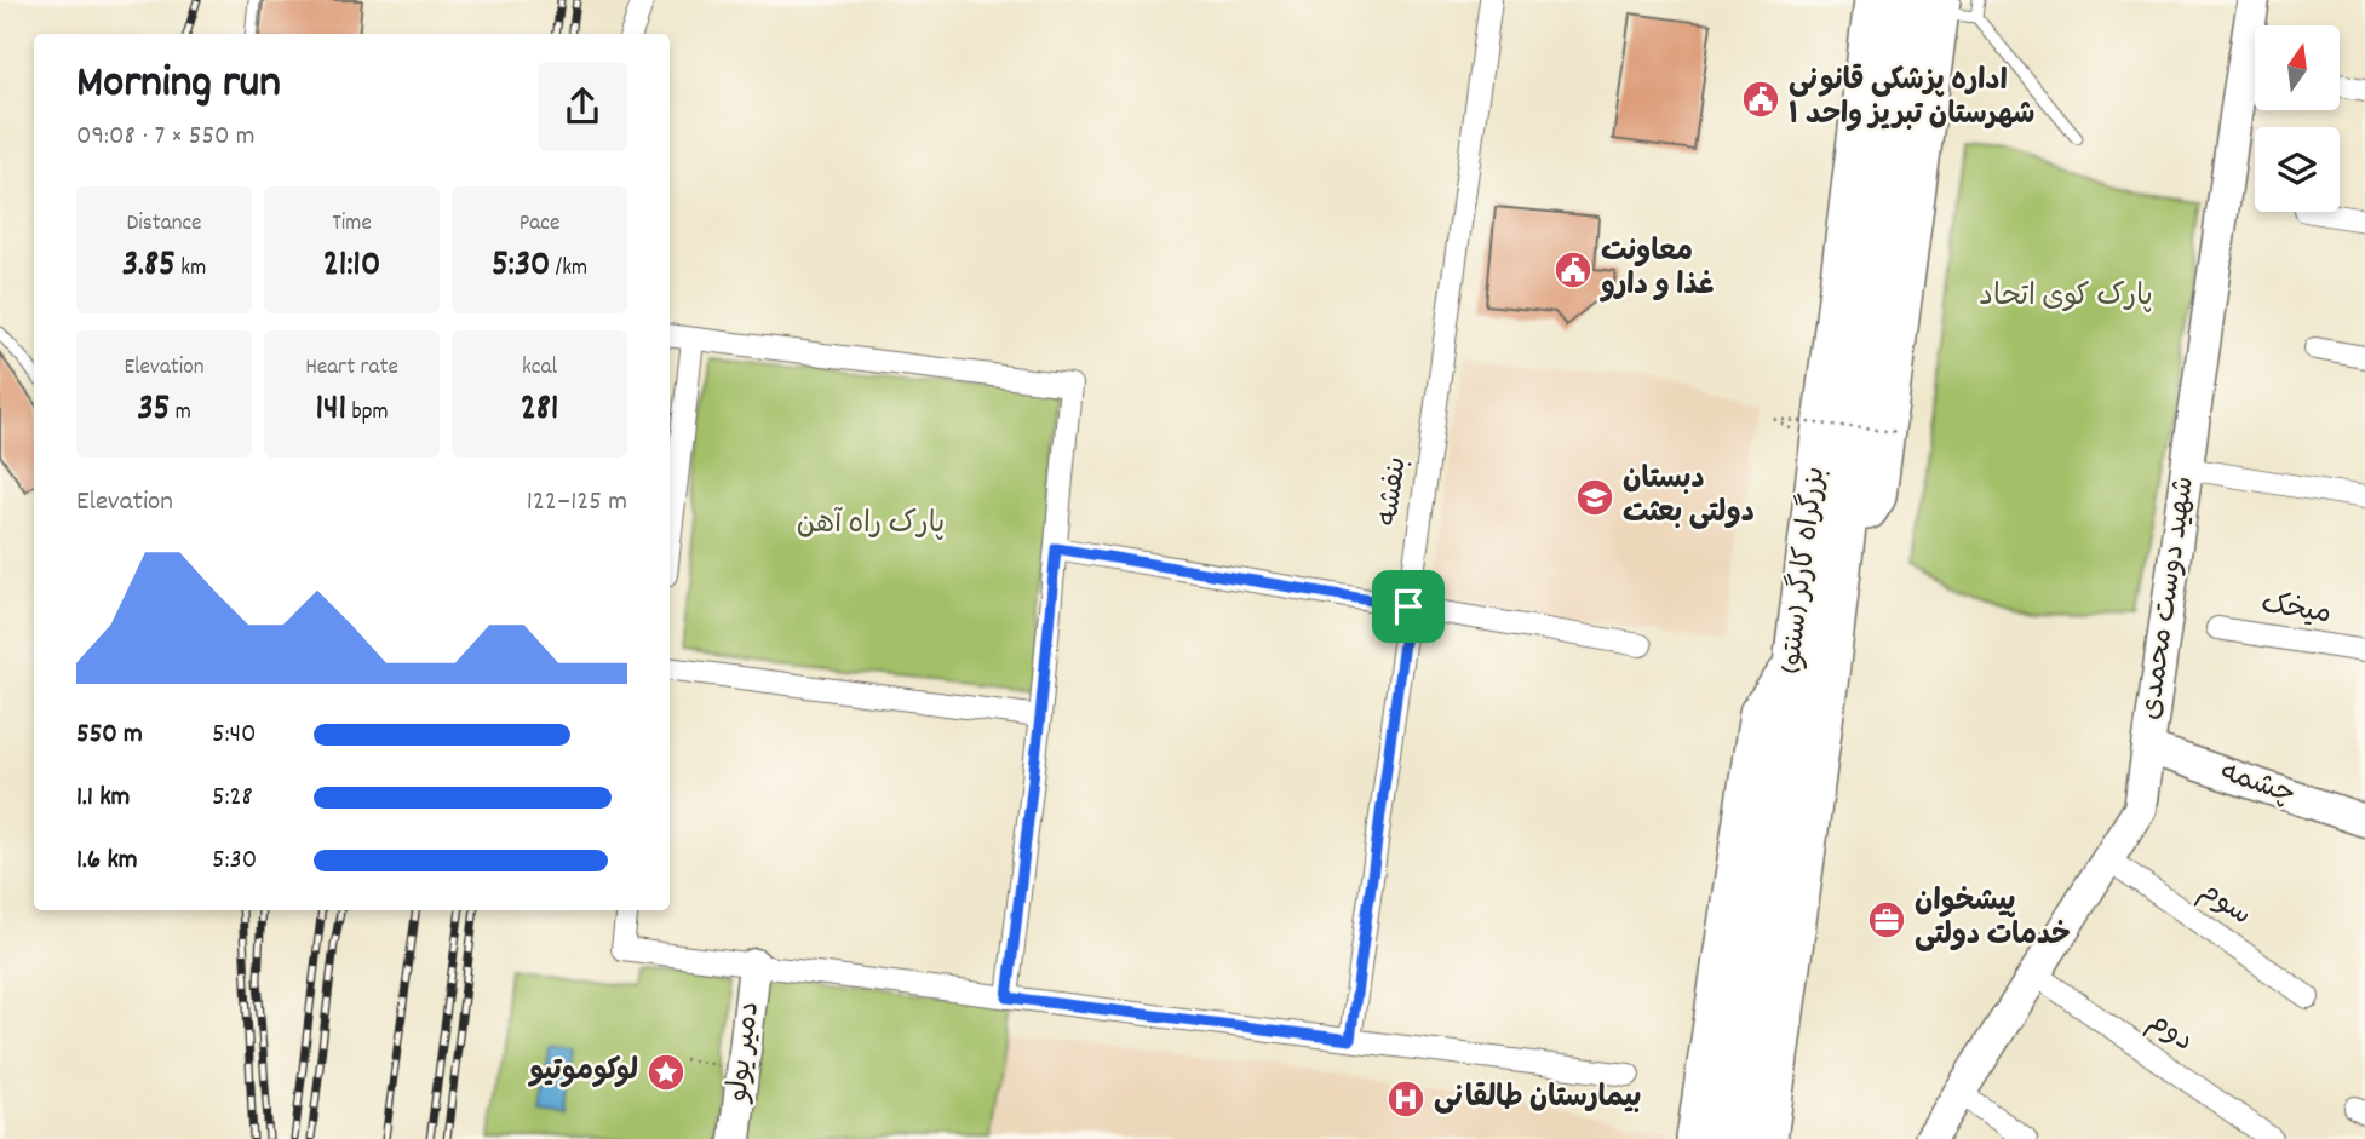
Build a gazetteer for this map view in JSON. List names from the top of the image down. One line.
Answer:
{"streets":{"highway":["بزرگراه کارگر (سنتو)"],"main road":["شهید دوست محمدی","چشمه","دمیر یولو"],"street":["بنفشه","میخک","سوم","دوم"]},"crossings":[["شهید دوست محمدی","چشمه"],["شهید دوست محمدی","سوم"],["شهید دوست محمدی","دوم"]],"parks":["پارک کوی اتحاد","پارک راه آهن"],"places":{"public building":["اداره پزشکی قانونی شهرستان تبریز واحد ۱","معاونت غذا و دارو"],"school or university":["دبستان دولتی بعثت"],"office":["پیشخوان خدمات دولتی"],"place":["لوکوموتیو"],"hospital":["بیمارستان طالقانی"]},"north":"top","page":{"heading":["Morning run","09:08 · 7 × 550 m"],"stats":[["Distance","3.85 km"],["Time","21:10"],["Pace","5:30 /km"],["Elevation","35 m"],["Heart rate","141 bpm"],["kcal","281"]],"chart":["Elevation","122–125 m"],"list":[{"name":"550 m","note":"5:40"},{"name":"1.1 km","note":"5:28"},{"name":"1.6 km","note":"5:30"}]}}
